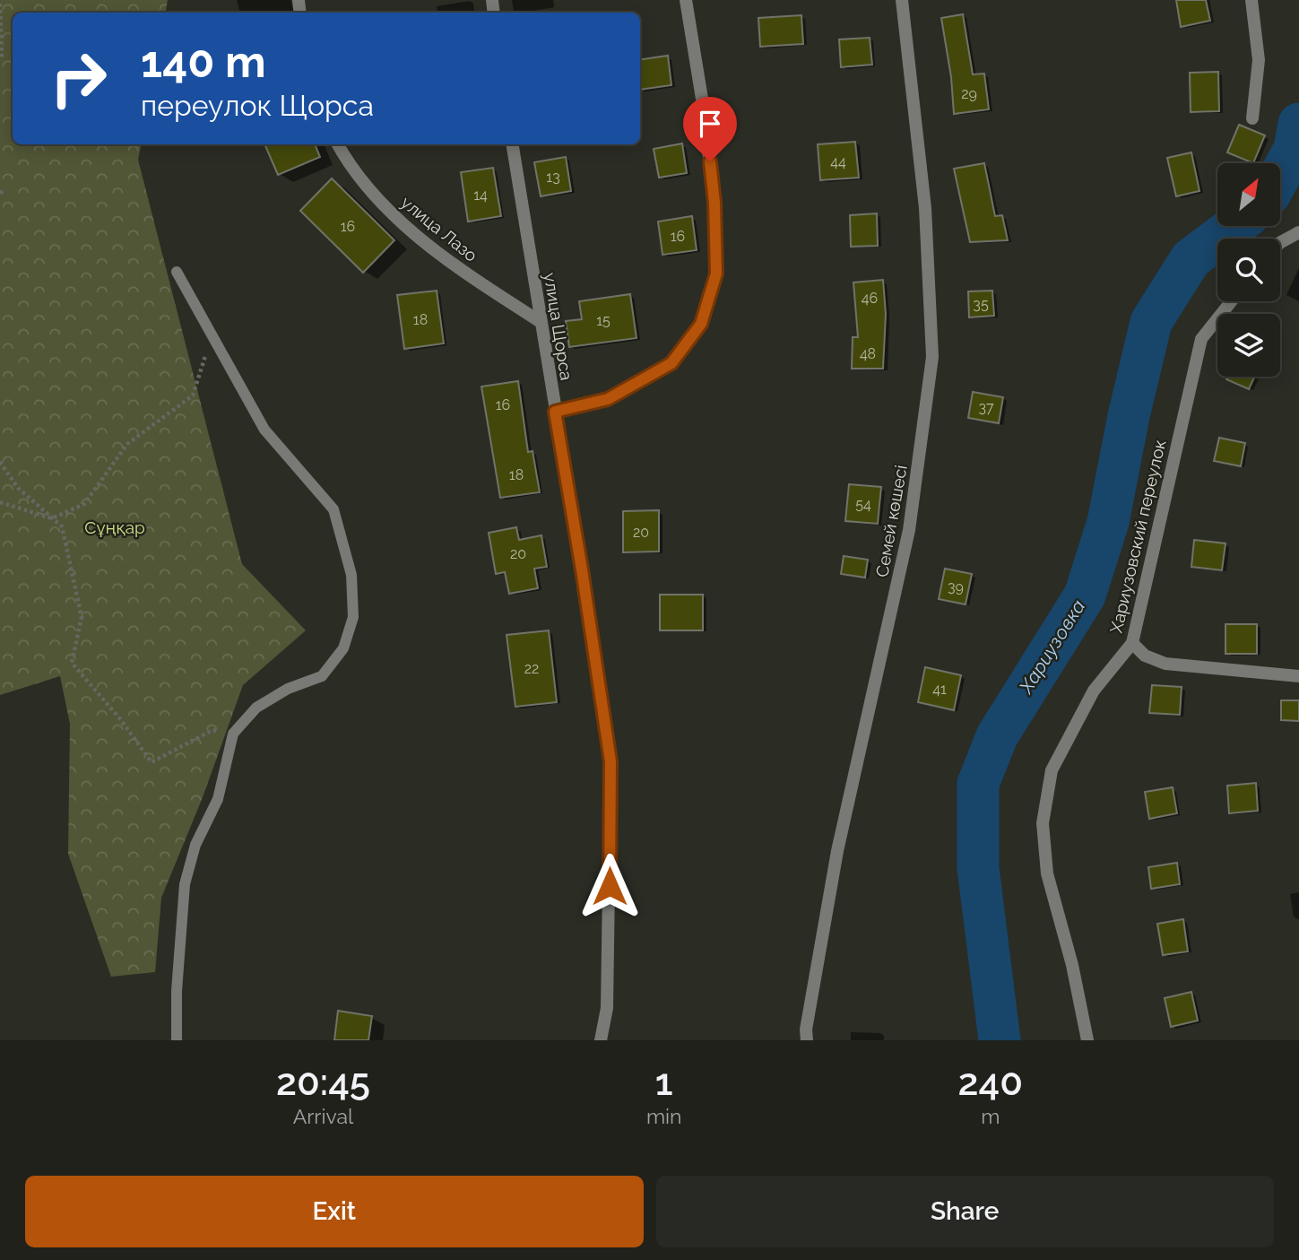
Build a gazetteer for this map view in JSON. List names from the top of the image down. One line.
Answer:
{"streets":{"street":["улица Лазо","улица Щорса","Семей көшесі","Хариузовский переулок"]},"crossings":[["улица Лазо","улица Щорса"]],"water":["Хариузовка"],"parks":["Сұңқар"],"house_numbers":["29","44","13","14","16","16","46","35","18","15","48","16","37","18","54","20","20","39","22","41"],"north":"top right","page":{"turn":["140 m","переулок Щорса"],"eta":["20:45","Arrival","1","min","240","m"],"buttons":["Exit","Share"]}}
